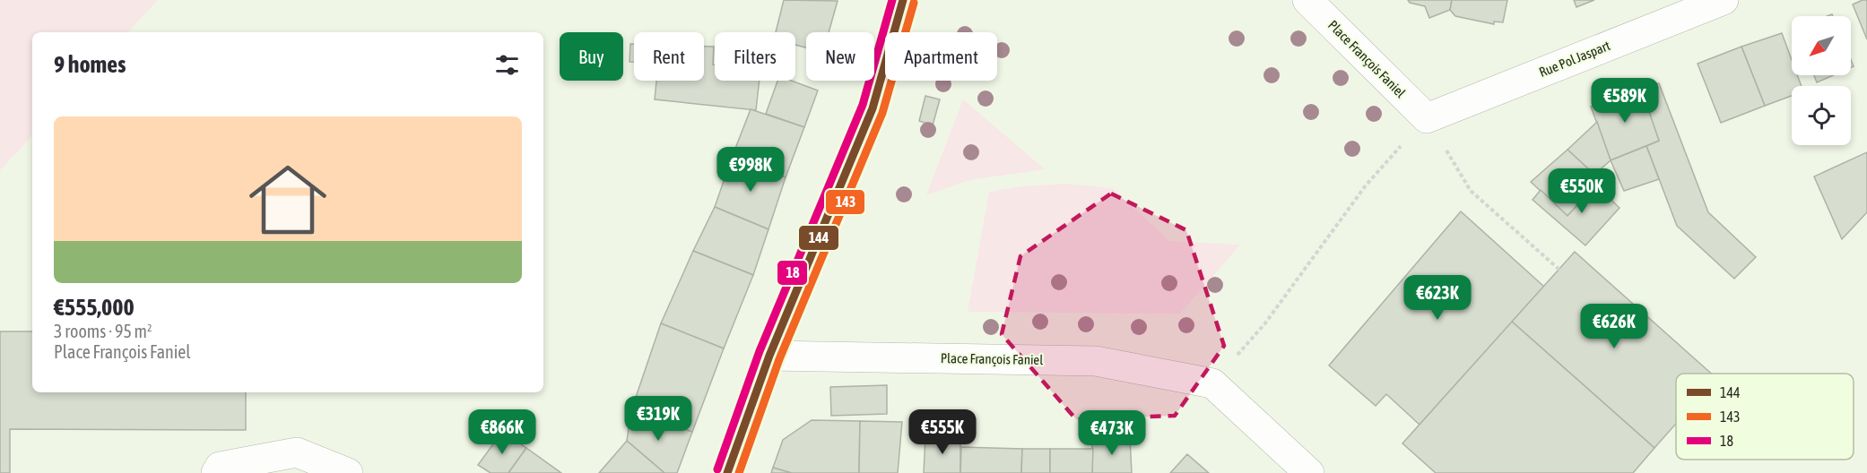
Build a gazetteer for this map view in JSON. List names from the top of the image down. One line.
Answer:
{"streets":{"street":["Place François Faniel","Rue Pol Jaspart"]},"crossings":[["Place François Faniel","Rue Pol Jaspart"]],"lines":["transit line 144","transit line 18","transit line 143"],"legend":["144","143","18"],"north":"bottom left","page":{"chip":["Buy","Rent","Filters","New","Apartment"],"heading":"9 homes","price":["€589K","€998K","€550K","€623K","€626K","€319K","€866K","€555K","€473K"],"list":[{"name":"€555,000","note":"3 rooms · 95 m² · Place François Faniel"}]}}
